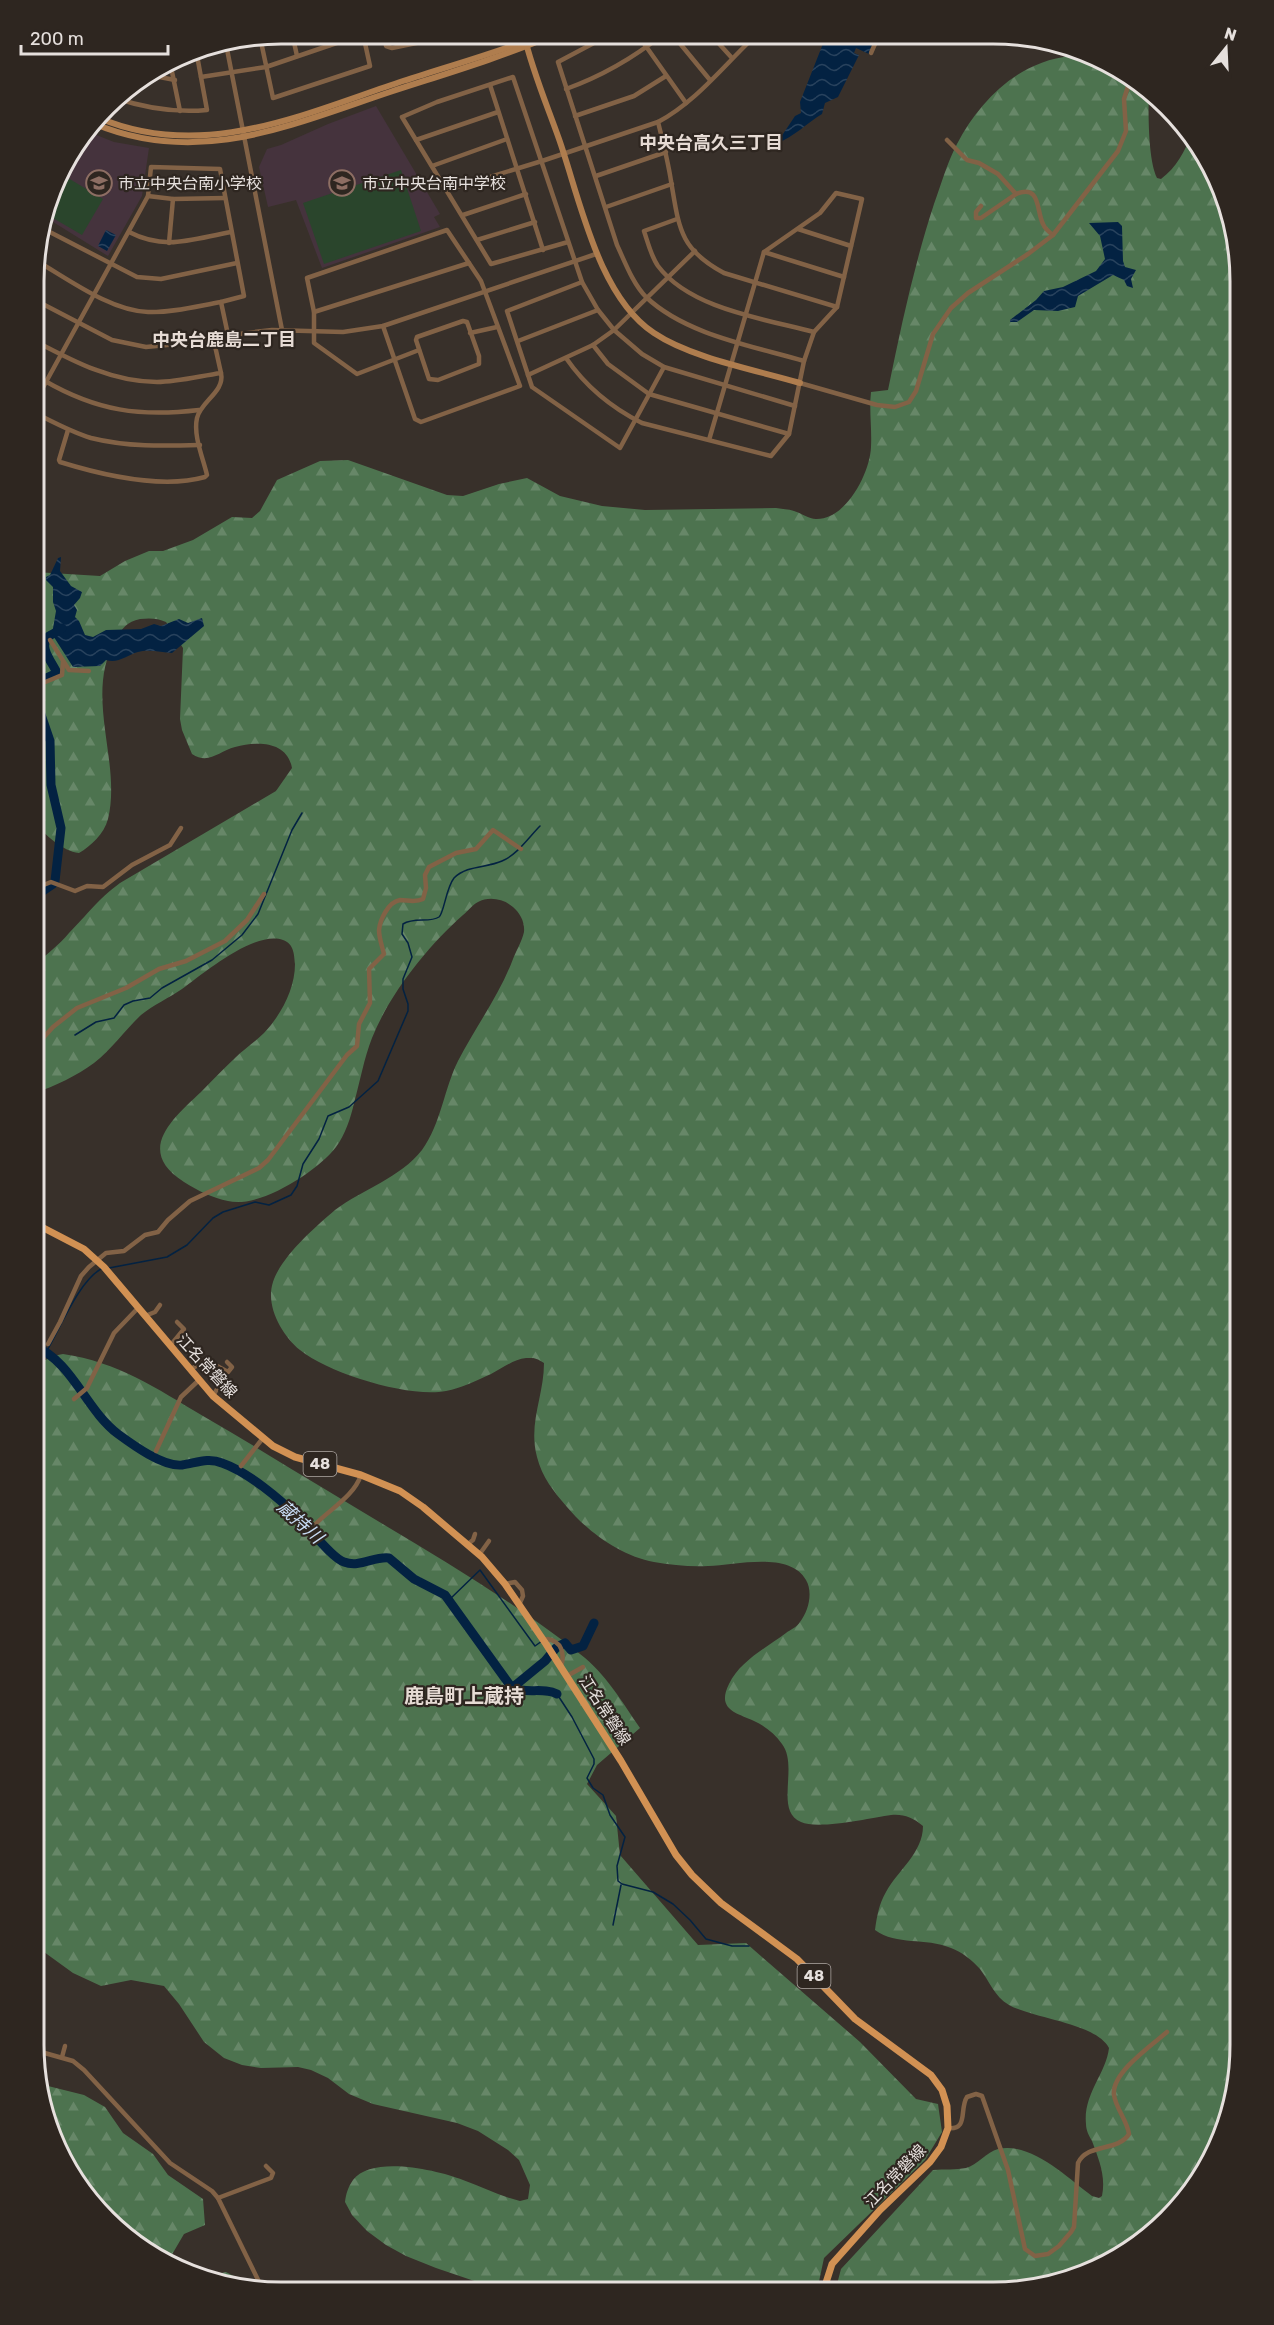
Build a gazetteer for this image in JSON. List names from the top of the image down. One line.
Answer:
{"streets":{"main road":["江名常磐線","48"]},"districts":["中央台高久三丁目","中央台鹿島二丁目","鹿島町上蔵持"],"water":["蔵持川"],"places":{"school or university":["市立中央台南小学校","市立中央台南中学校"]},"scale_bar":"200 m","north":"top"}
